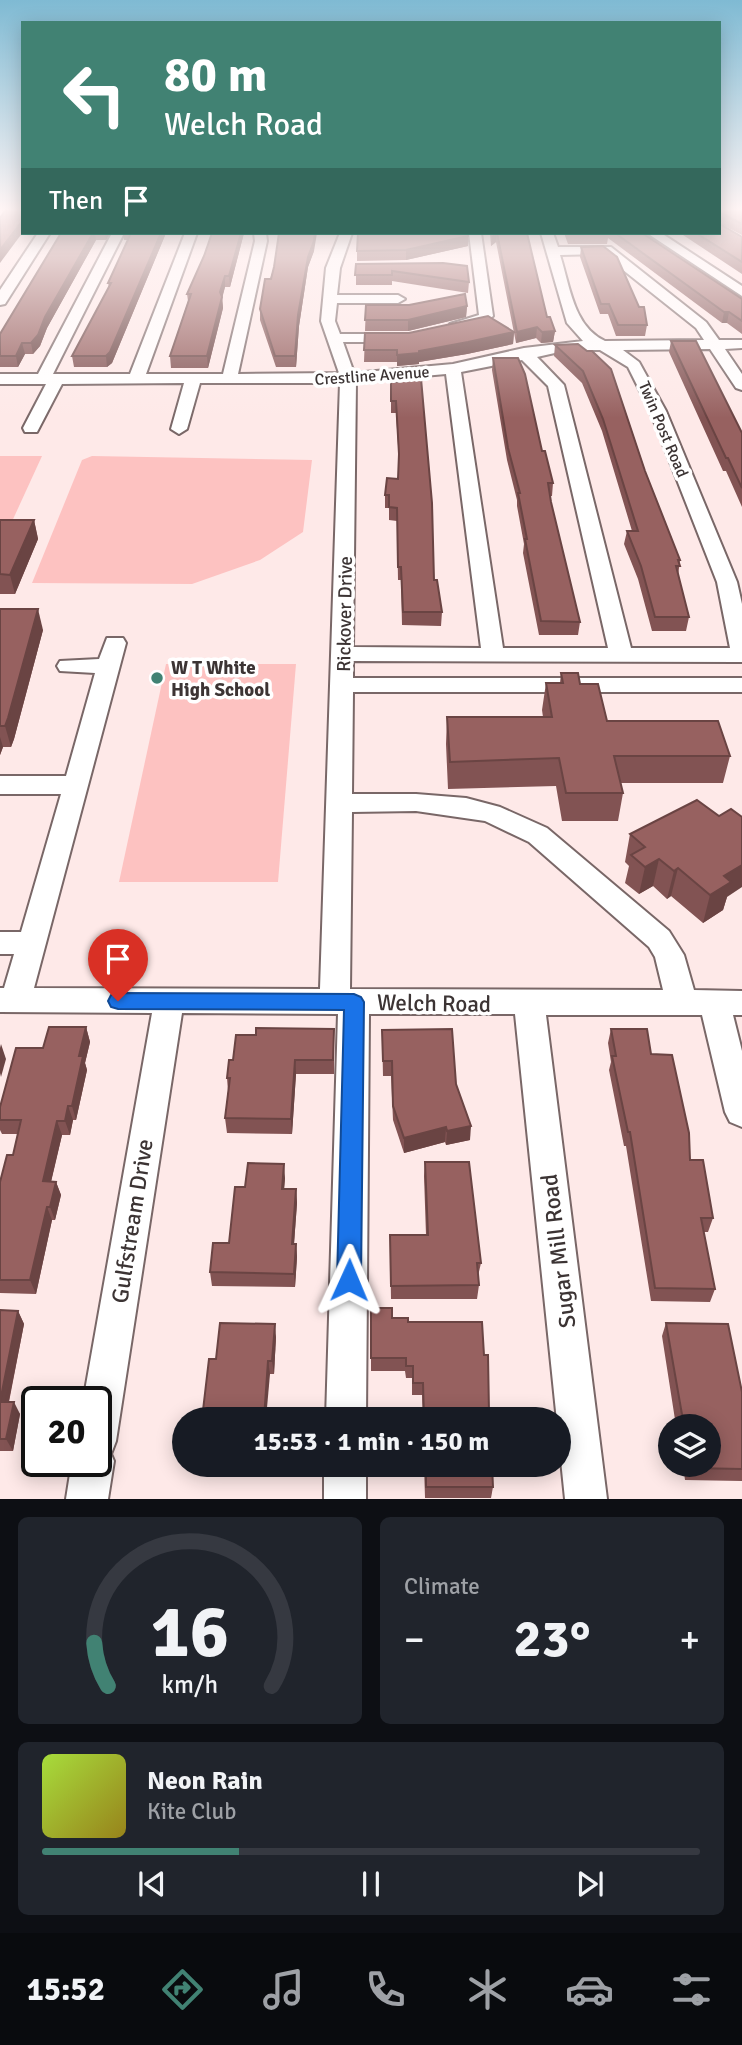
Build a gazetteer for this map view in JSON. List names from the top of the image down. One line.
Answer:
{"streets":{"street":["Crestline Avenue","Twin Post Road","Rickover Drive","Welch Road","Gulfstream Drive","Sugar Mill Road"]},"crossings":[["Crestline Avenue","Twin Post Road"],["Crestline Avenue","Rickover Drive"],["Rickover Drive","Welch Road"],["Welch Road","Gulfstream Drive"],["Welch Road","Sugar Mill Road"]],"places":["W T White High School"],"page":{"turn":["80 m","Welch Road"],"then":"Then","limit":"20","trip":"15:53 · 1 min · 150 m","tile":"Climate","heat":["−","23°","+"],"song":["Neon Rain","Kite Club"],"tabs":"15:52","gauge":["16","km/h"]}}
